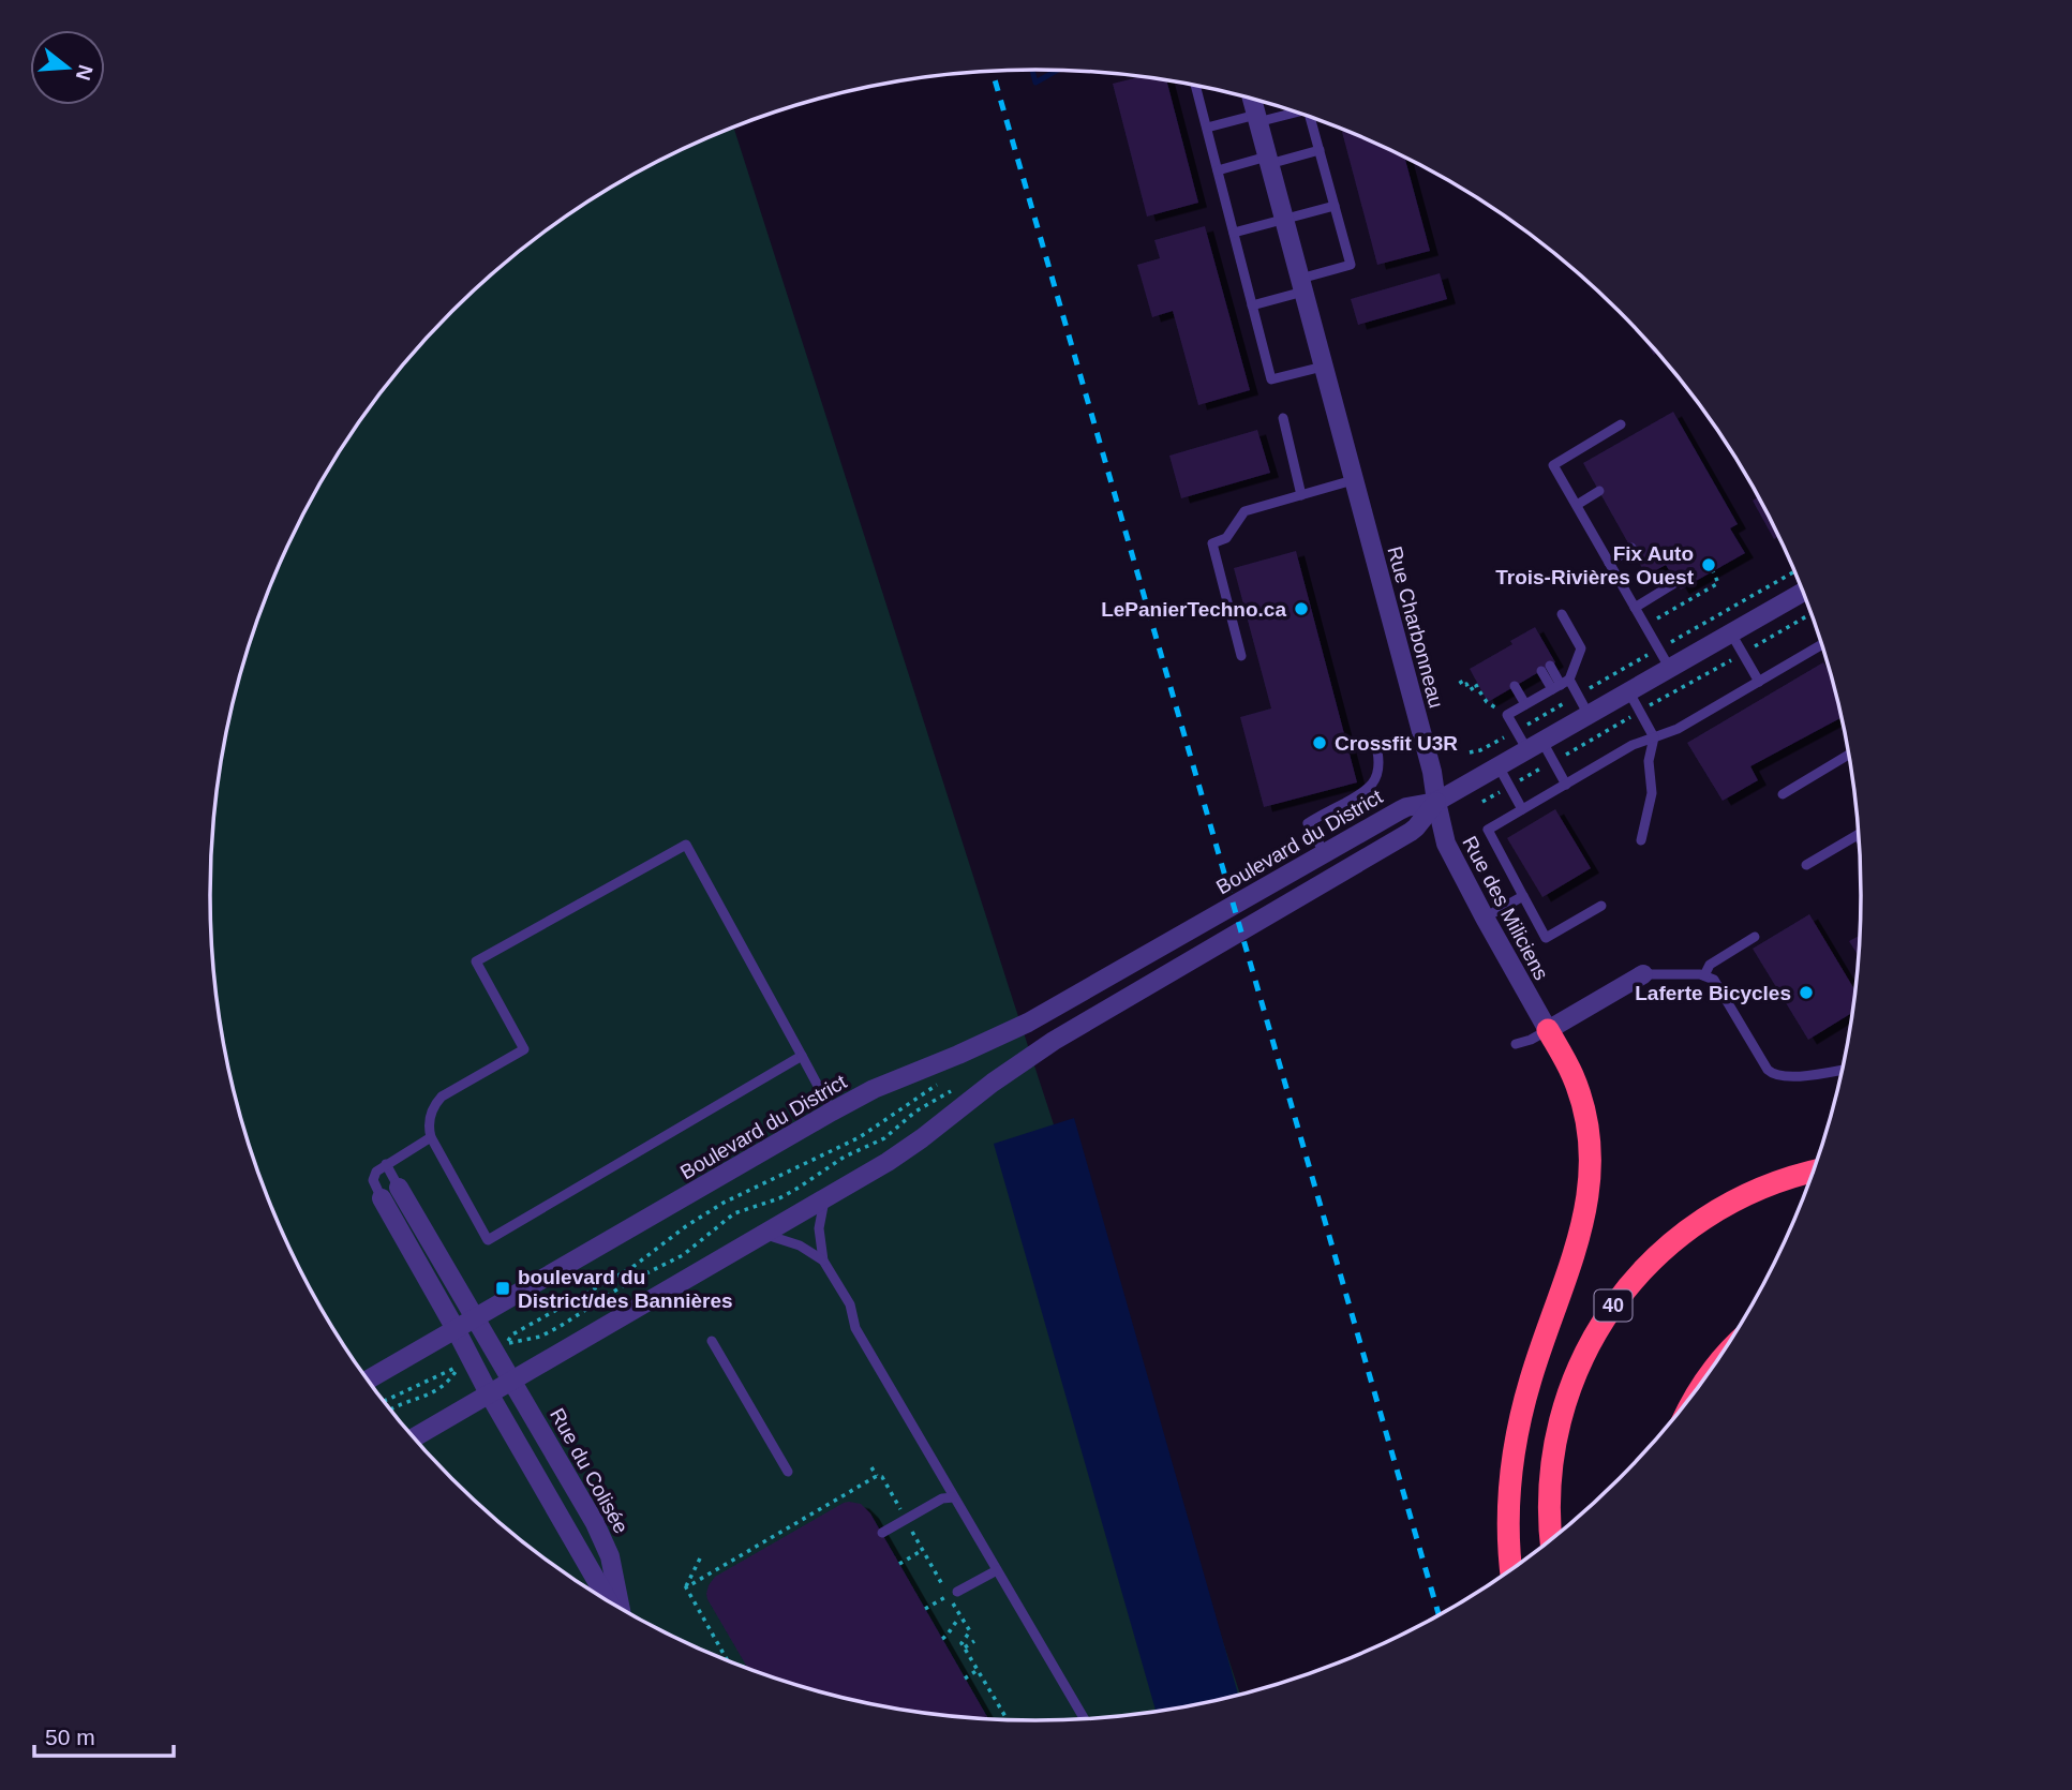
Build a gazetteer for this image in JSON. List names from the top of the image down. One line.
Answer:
{"streets":{"highway":["40"],"street":["Rue Charbonneau","Boulevard du District","Rue des Miliciens","Rue du Colisée"]},"crossings":[["Rue Charbonneau","Boulevard du District"],["Rue Charbonneau","Rue des Miliciens"],["Boulevard du District","Rue des Miliciens"],["Boulevard du District","Rue du Colisée"]],"places":{"other":["Fix Auto Trois-Rivières Ouest","LePanierTechno.ca","Crossfit U3R","Laferte Bicycles"],"transit":["boulevard du District/des Bannières"]},"scale_bar":"50 m","north":"right"}
